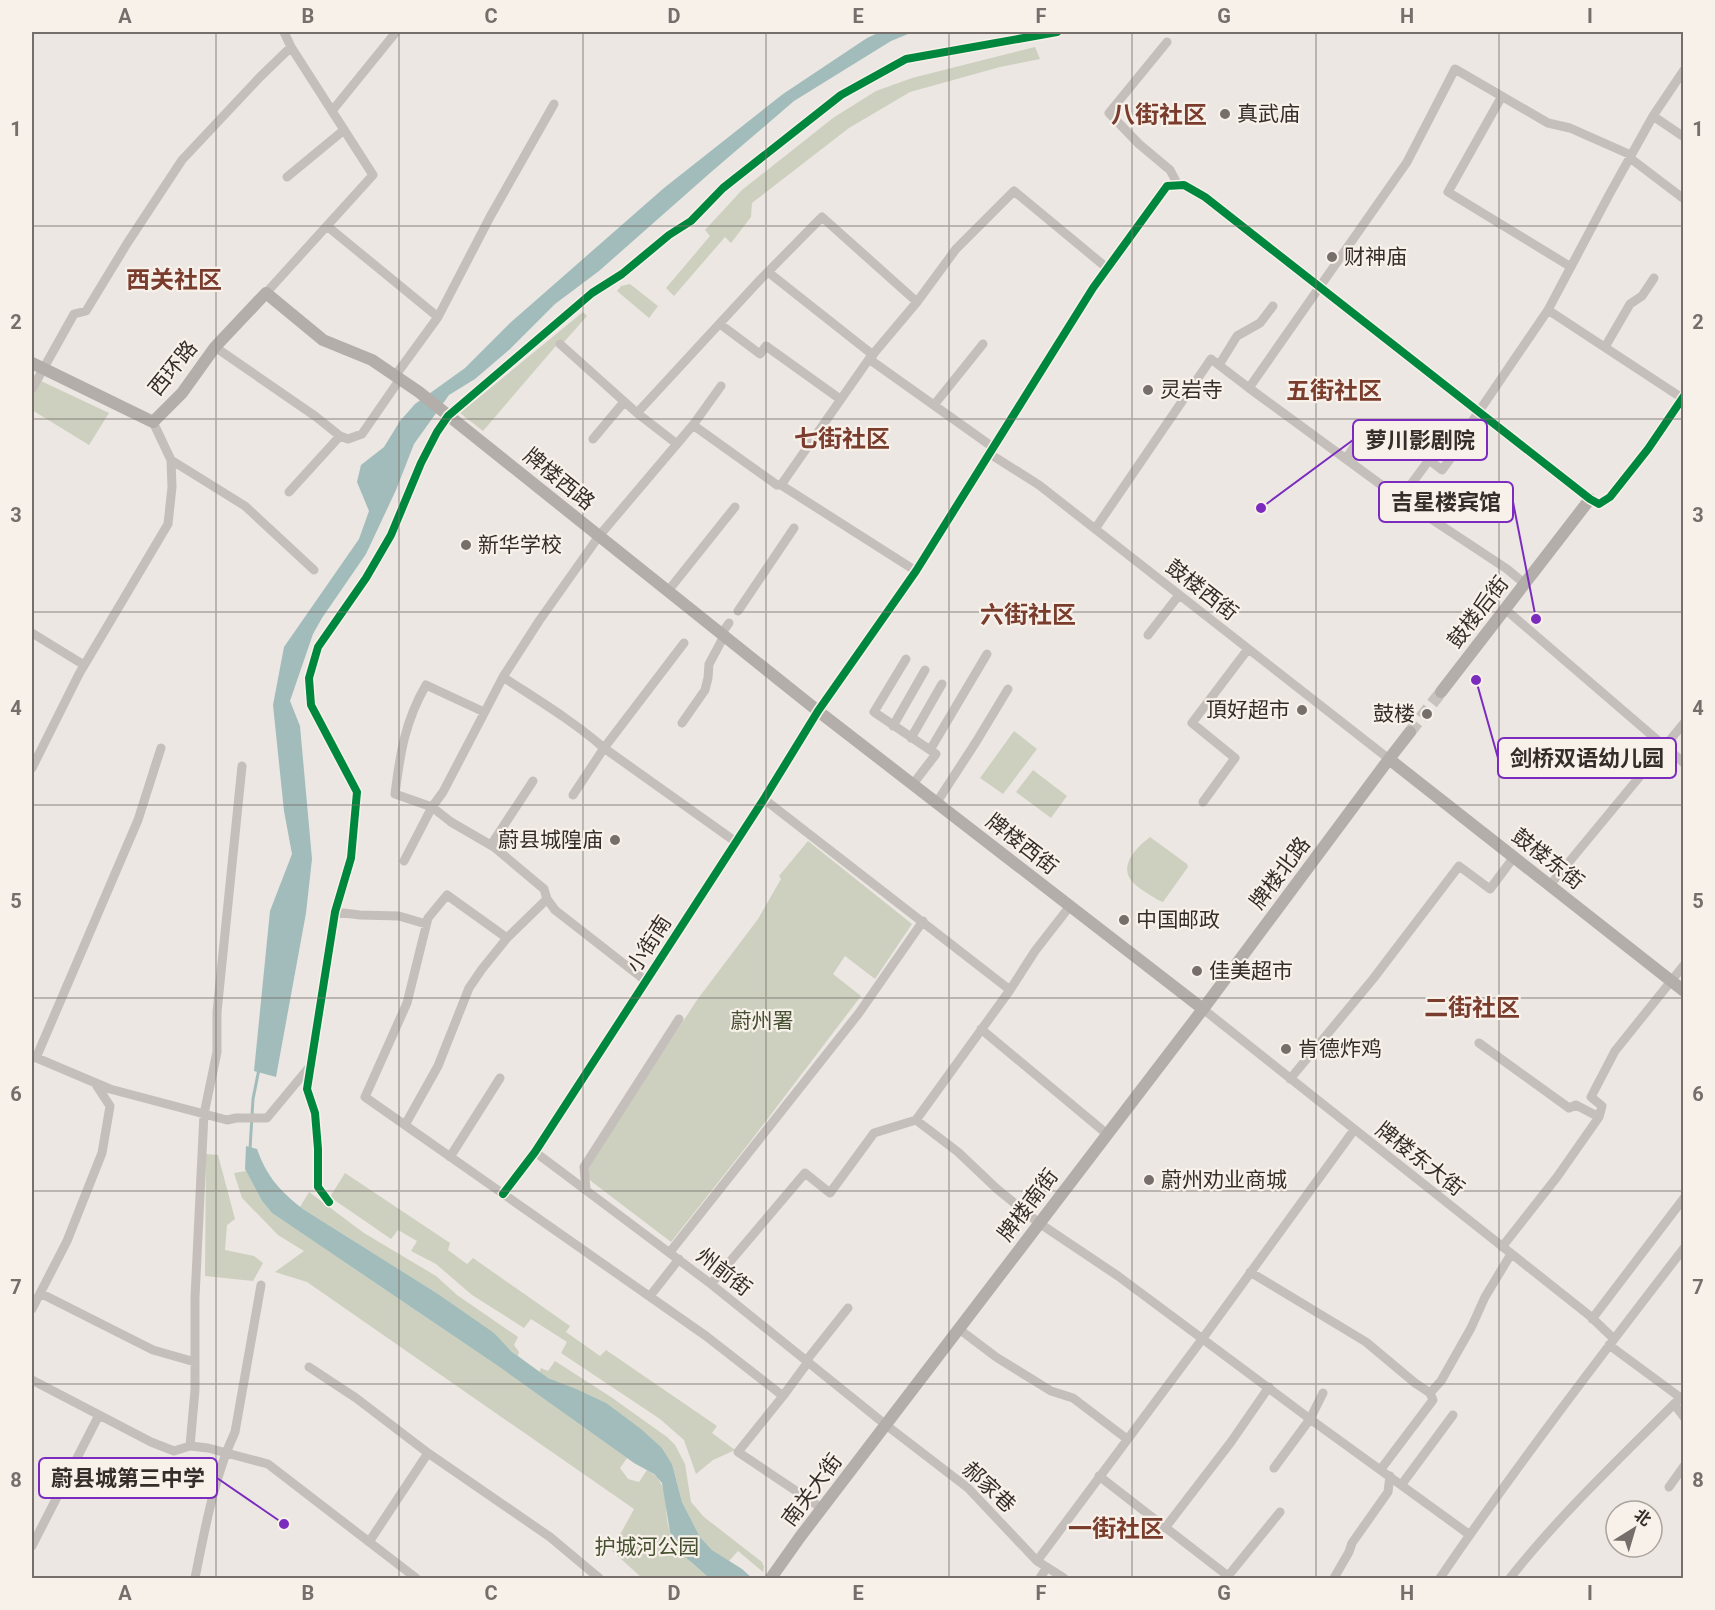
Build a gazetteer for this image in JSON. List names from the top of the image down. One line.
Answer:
{"streets":{"main road":["西环路","牌楼西路","鼓楼后街","牌楼西街","鼓楼东街","牌楼北路","牌楼南街","南关大街"],"street":["鼓楼西街","小街南","牌楼东大街","州前街","郝家巷"]},"crossings":[["西环路","牌楼西路"],["牌楼西路","牌楼西街"],["牌楼西路","小街南"],["鼓楼西街","鼓楼东街"],["鼓楼西街","牌楼北路"],["鼓楼西街","小街南"],["牌楼西街","牌楼北路"],["牌楼西街","小街南"],["牌楼西街","牌楼东大街"],["牌楼西街","牌楼南街"],["鼓楼东街","牌楼北路"],["牌楼北路","牌楼东大街"],["牌楼北路","牌楼南街"],["小街南","州前街"],["牌楼东大街","牌楼南街"],["牌楼南街","州前街"],["牌楼南街","郝家巷"],["牌楼南街","南关大街"],["州前街","郝家巷"],["州前街","南关大街"],["郝家巷","南关大街"]],"districts":["八街社区","西关社区","五街社区","七街社区","六街社区","二街社区","一街社区"],"parks":["蔚州署","护城河公园"],"places":["真武庙","财神庙","灵岩寺","萝川影剧院","新华学校","吉星楼宾馆","剑桥双语幼儿园","頂好超市","鼓楼","蔚县城隍庙","中国邮政","佳美超市","肯德炸鸡","蔚州劝业商城","蔚县城第三中学"],"north":"top right","grid":{"columns":["A","B","C","D","E","F","G","H","I"],"rows":["1","2","3","4","5","6","7","8"]}}
